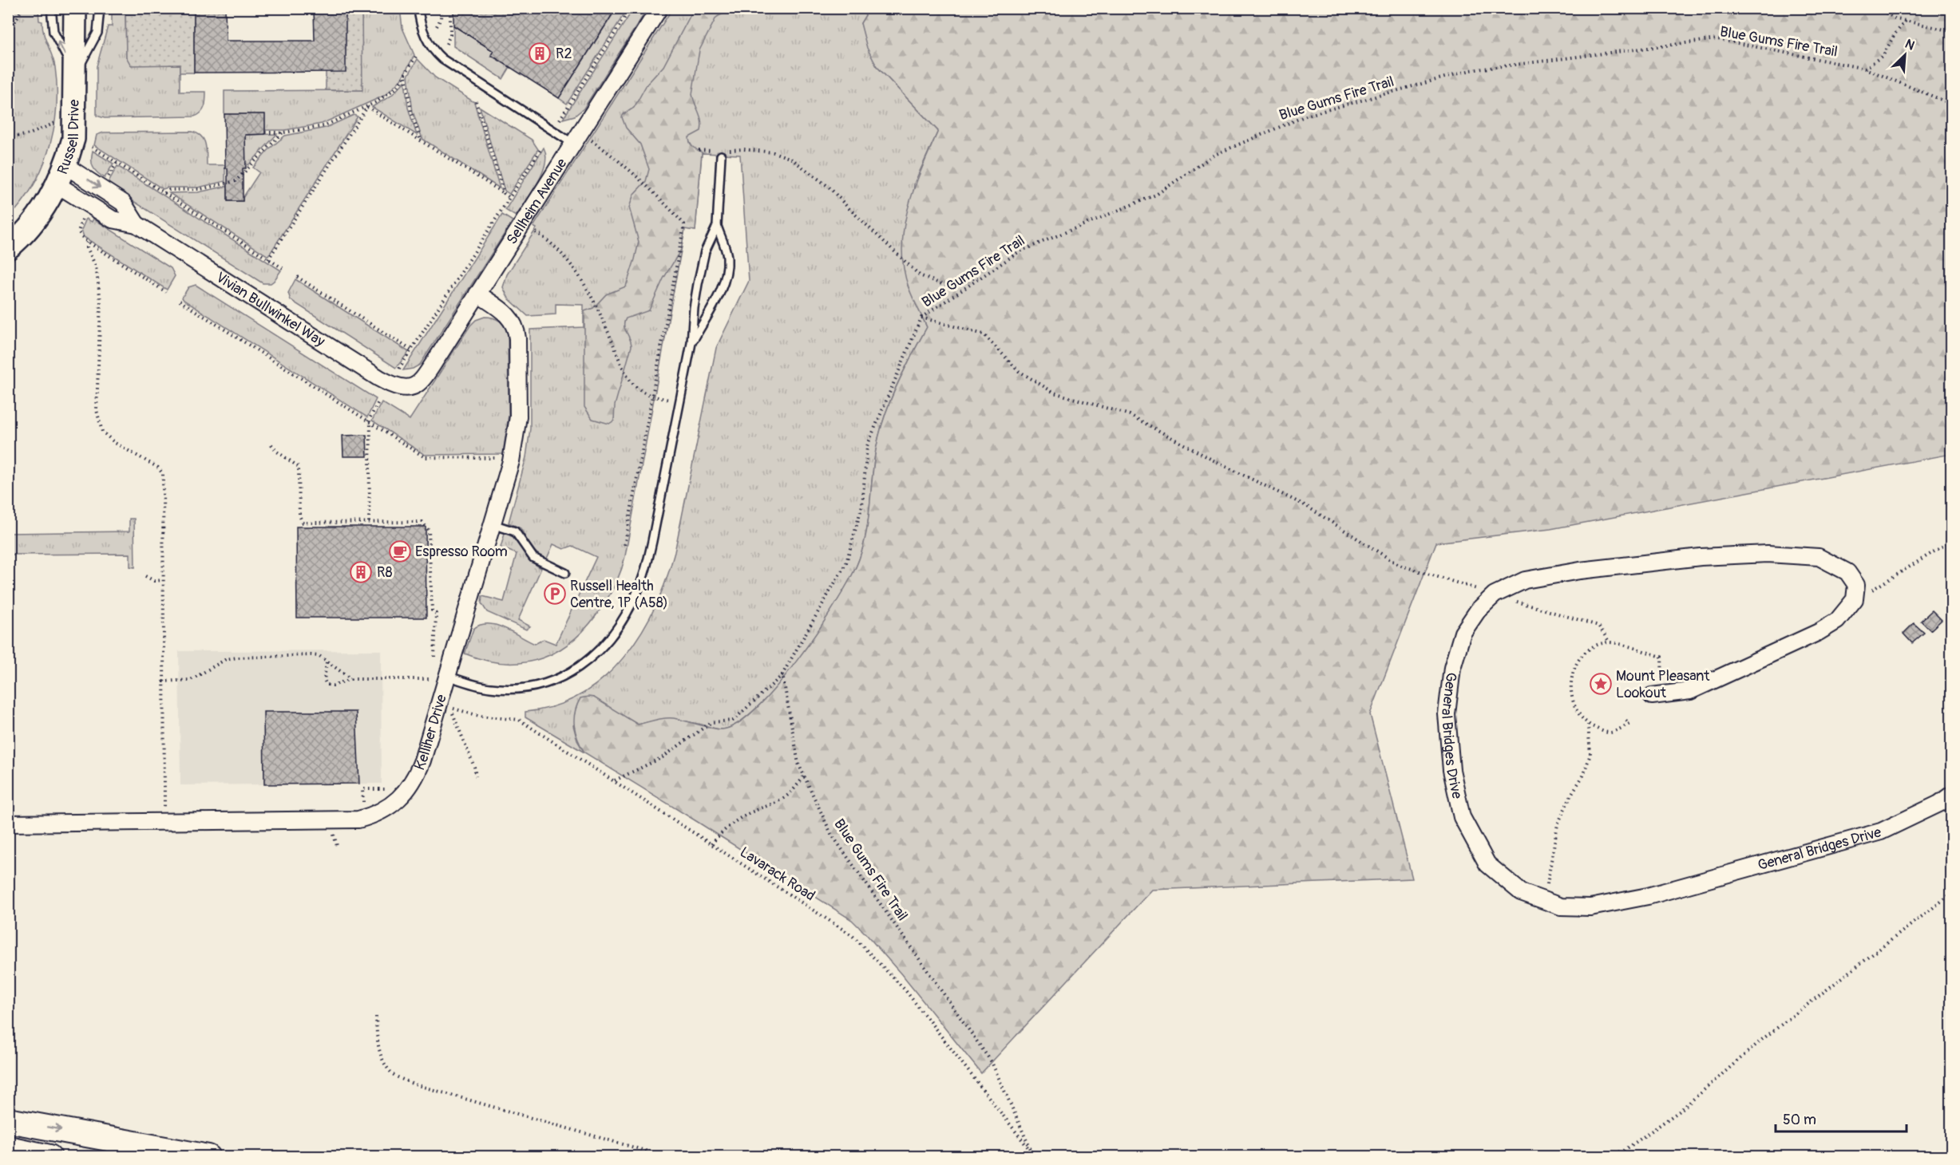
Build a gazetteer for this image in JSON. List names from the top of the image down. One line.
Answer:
{"streets":{"street":["Russell Drive","Sellheim Avenue","Vivian Bullwinkel Way","Kelliher Drive","General Bridges Drive"],"path":["Blue Gums Fire Trail","Lavarack Road"]},"crossings":[["Blue Gums Fire Trail","Lavarack Road"],["Russell Drive","Vivian Bullwinkel Way"],["Sellheim Avenue","Vivian Bullwinkel Way"],["Sellheim Avenue","Kelliher Drive"]],"places":{"building":["R2","R8"],"cafe":["Espresso Room"],"parking":["Russell Health Centre, 1P (A58)"],"place":["Mount Pleasant Lookout"]},"scale_bar":"50 m","north":"top right"}
